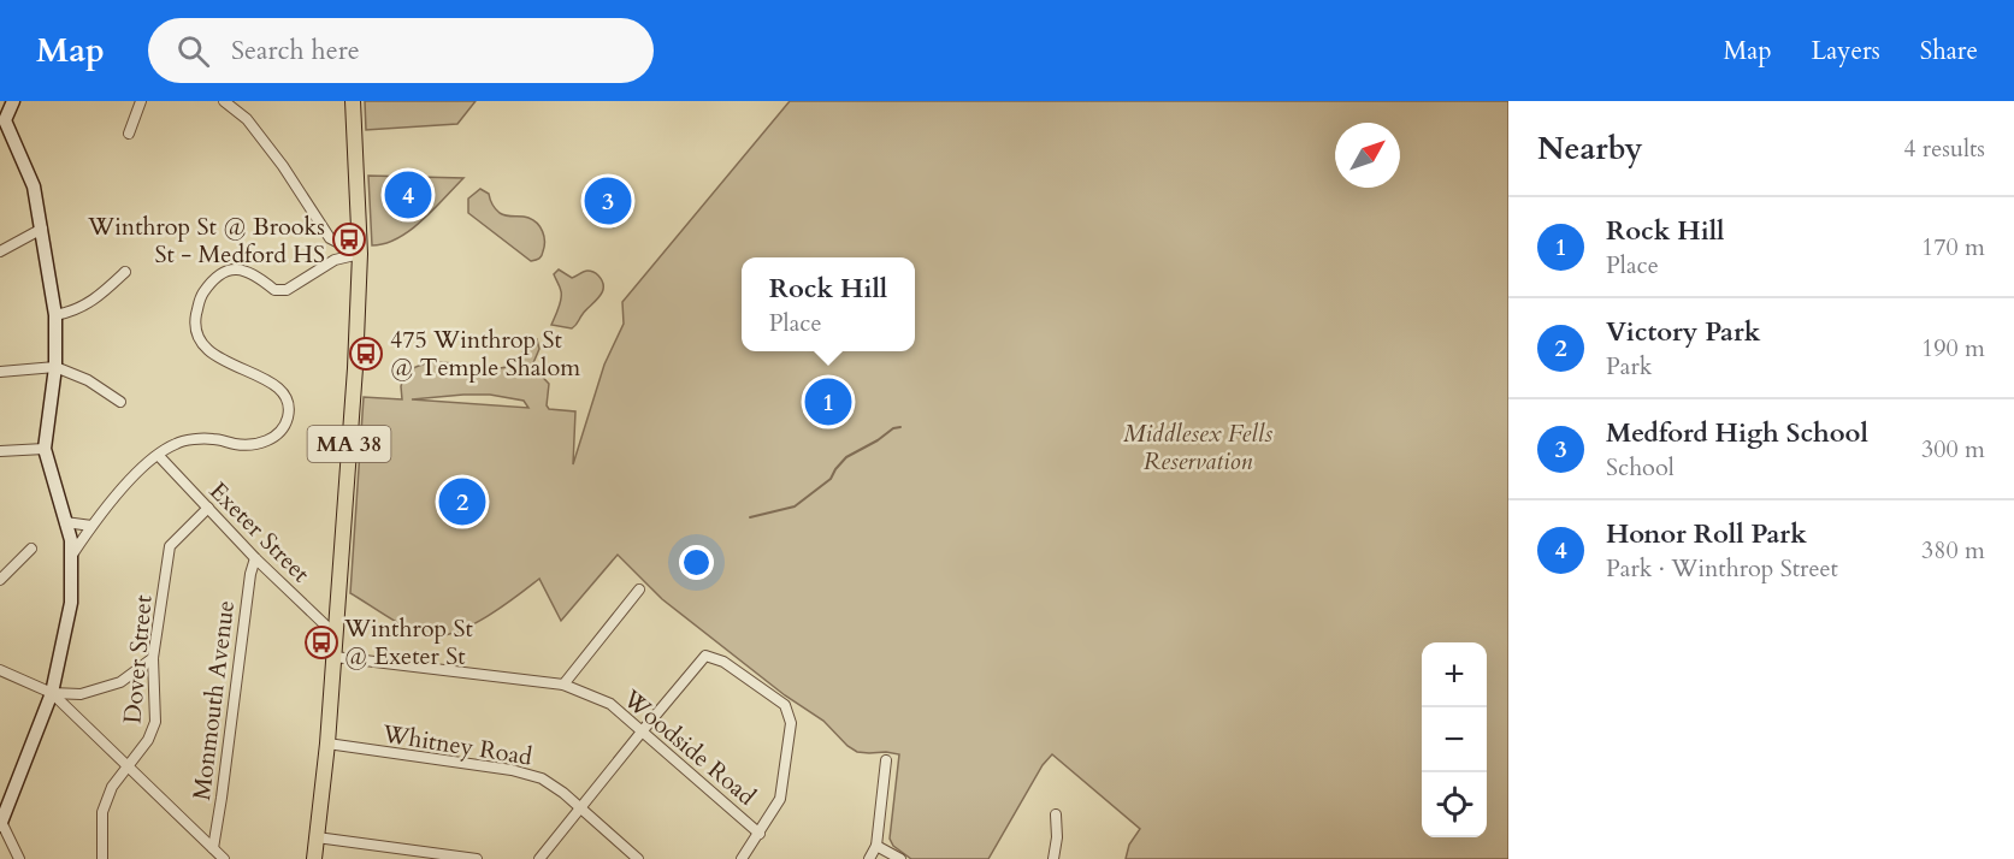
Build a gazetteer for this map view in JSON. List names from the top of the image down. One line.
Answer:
{"streets":{"main road":["MA 38"],"street":["Exeter Street","Dover Street","Monmouth Avenue","Whitney Road","Woodside Road"]},"crossings":[["MA 38","Exeter Street"],["MA 38","Whitney Road"],["MA 38","Woodside Road"],["Exeter Street","Dover Street"],["Exeter Street","Monmouth Avenue"]],"parks":["Middlesex Fells Reservation"],"places":{"bus stop":["Winthrop St @ Brooks St - Medford HS","475 Winthrop St @ Temple Shalom","Winthrop St @ Exeter St"]},"north":"top right","page":{"header":"Map","search":"Search here","nav":["Map","Layers","Share"],"heading":["Nearby","4 results"],"pins":["4","3","1","2"],"list":[{"mark":"1","name":"Rock Hill","note":"Place","value":"170 m"},{"mark":"2","name":"Victory Park","note":"Park","value":"190 m"},{"mark":"3","name":"Medford High School","note":"School","value":"300 m"},{"mark":"4","name":"Honor Roll Park","note":"Park · Winthrop Street","value":"380 m"}],"popup":["Rock Hill","Place"],"map_buttons":["+","−"]}}
